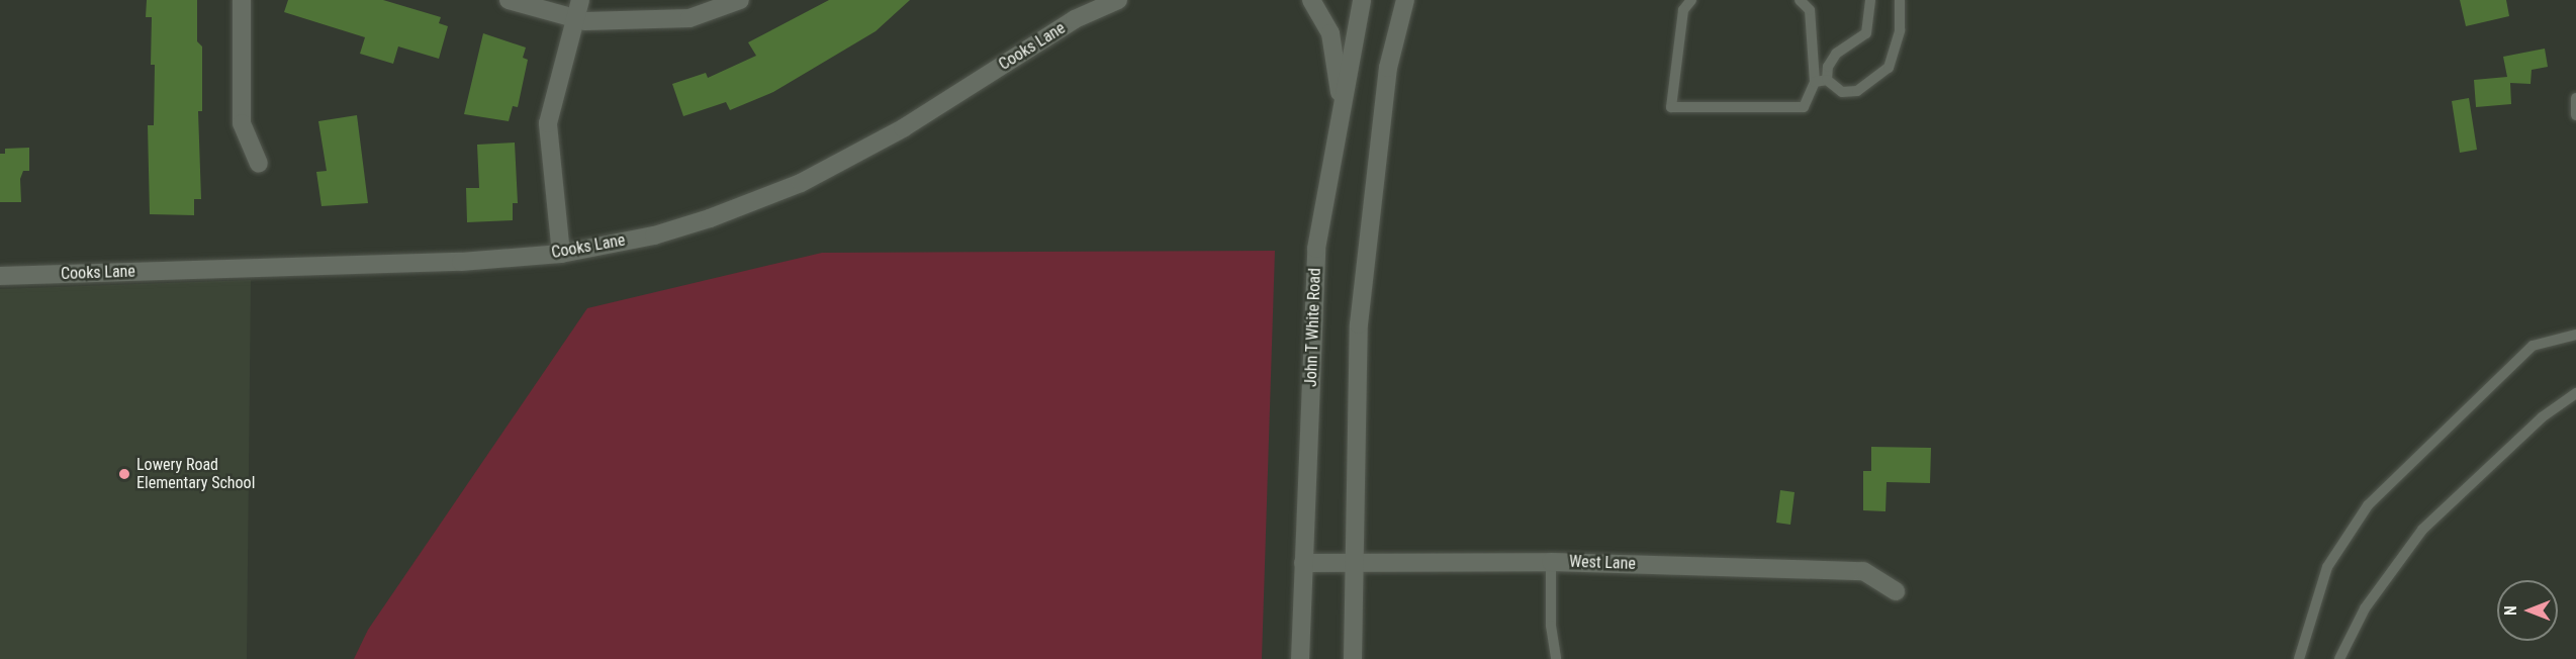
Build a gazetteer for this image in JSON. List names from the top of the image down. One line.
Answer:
{"streets":{"street":["Cooks Lane","John T White Road","West Lane"]},"crossings":[["John T White Road","West Lane"]],"places":["Lowery Road Elementary School"],"north":"left"}
